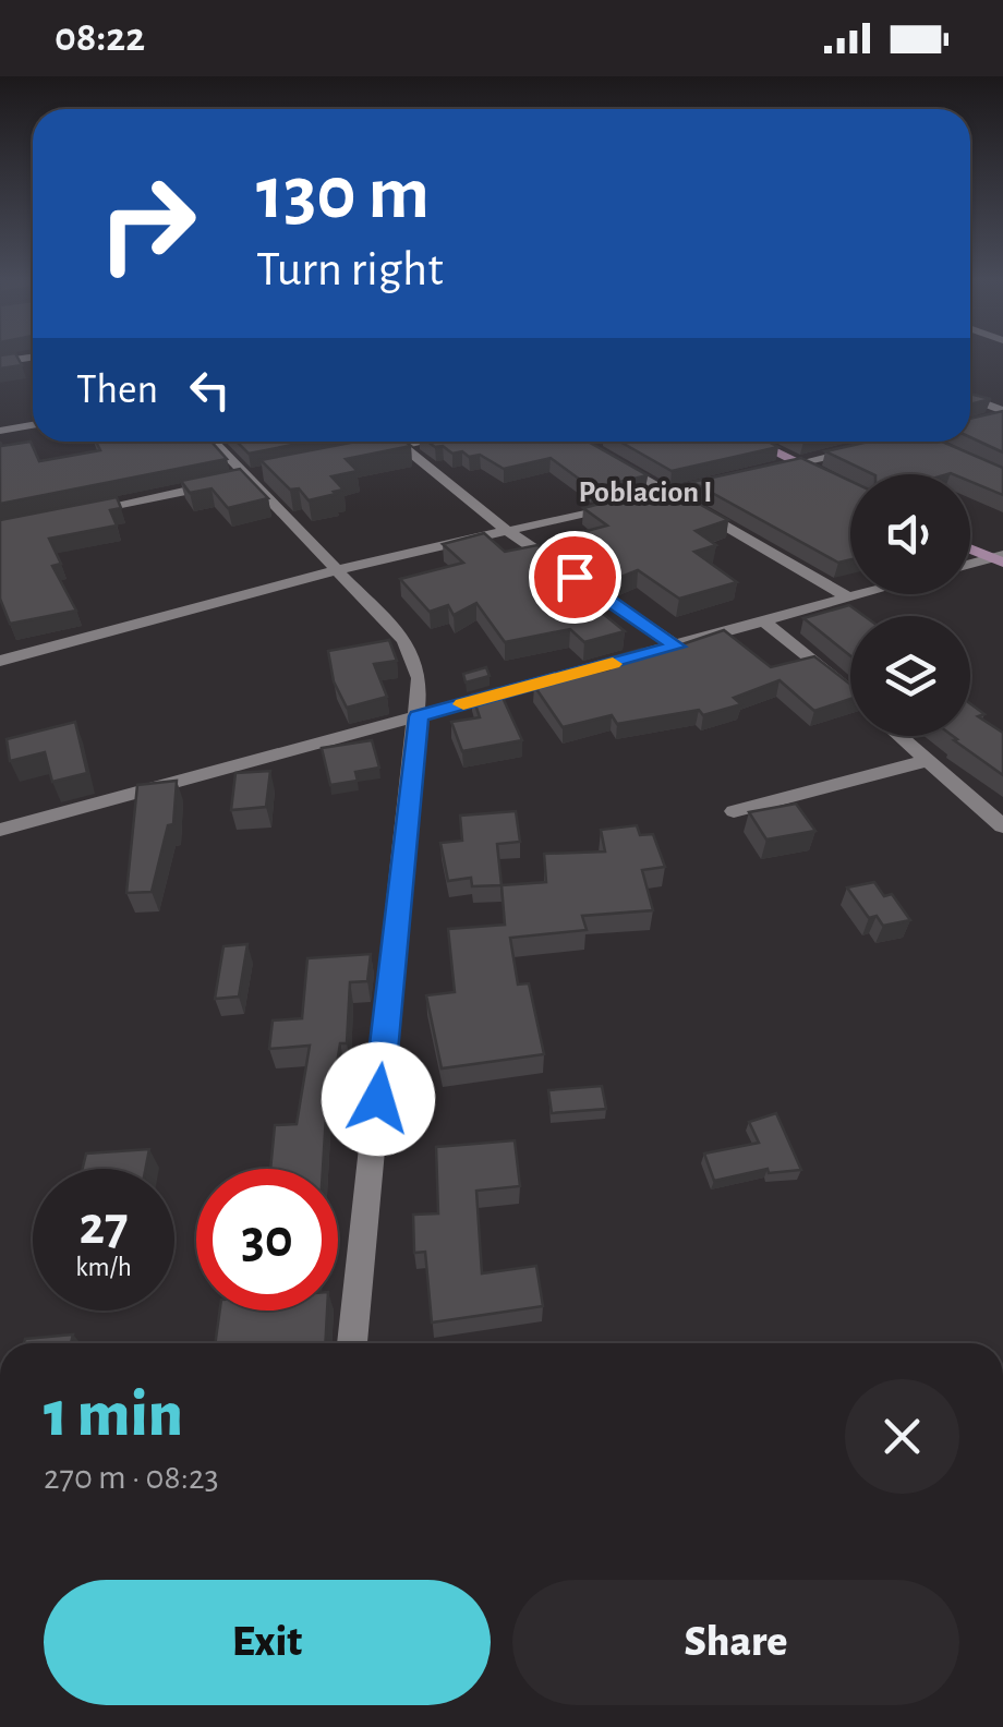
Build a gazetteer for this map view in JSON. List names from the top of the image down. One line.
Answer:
{"districts":["Poblacion I"],"page":{"status":"08:22","turn":["130 m","Turn right"],"then":"Then","speed":"27 km/h","limit":"30","heading":["1 min","270 m · 08:23"],"buttons":["Exit","Share"]}}
